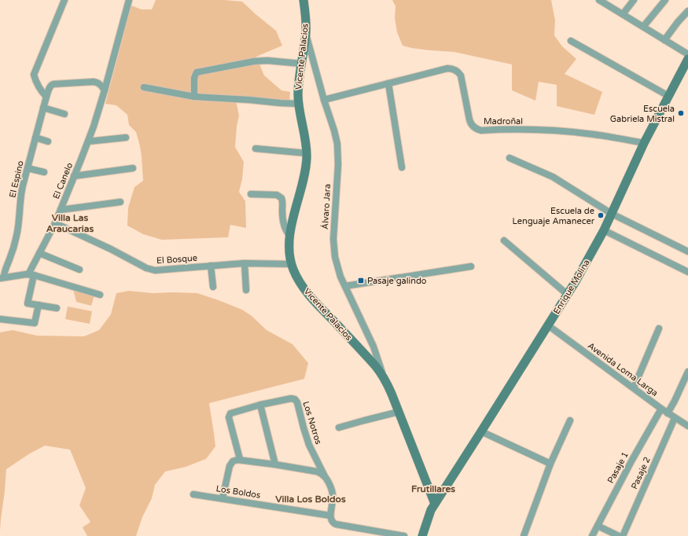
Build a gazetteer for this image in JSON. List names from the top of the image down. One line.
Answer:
{"streets":{"main road":["Vicente Palacios","Enrique Molina"],"street":["Madroñal","El Espino","El Canelo","Álvaro Jara","El Bosque","Avenida Loma Larga","Los Notros","Pasaje 1","Pasaje 2","Los Boldos"]},"crossings":[["Vicente Palacios","Álvaro Jara"],["Vicente Palacios","El Bosque"],["Vicente Palacios","Enrique Molina"],["Madroñal","Álvaro Jara"],["Madroñal","Enrique Molina"],["El Espino","El Canelo"],["El Canelo","El Bosque"],["Enrique Molina","Avenida Loma Larga"],["Avenida Loma Larga","Pasaje 1"],["Avenida Loma Larga","Pasaje 2"],["Los Notros","Los Boldos"]],"districts":["Villa Las Araucarias","Frutillares","Villa Los Boldos"],"places":{"other":["Escuela Gabriela Mistral","Escuela de Lenguaje Amanecer"],"transit":["Pasaje galindo"]}}
